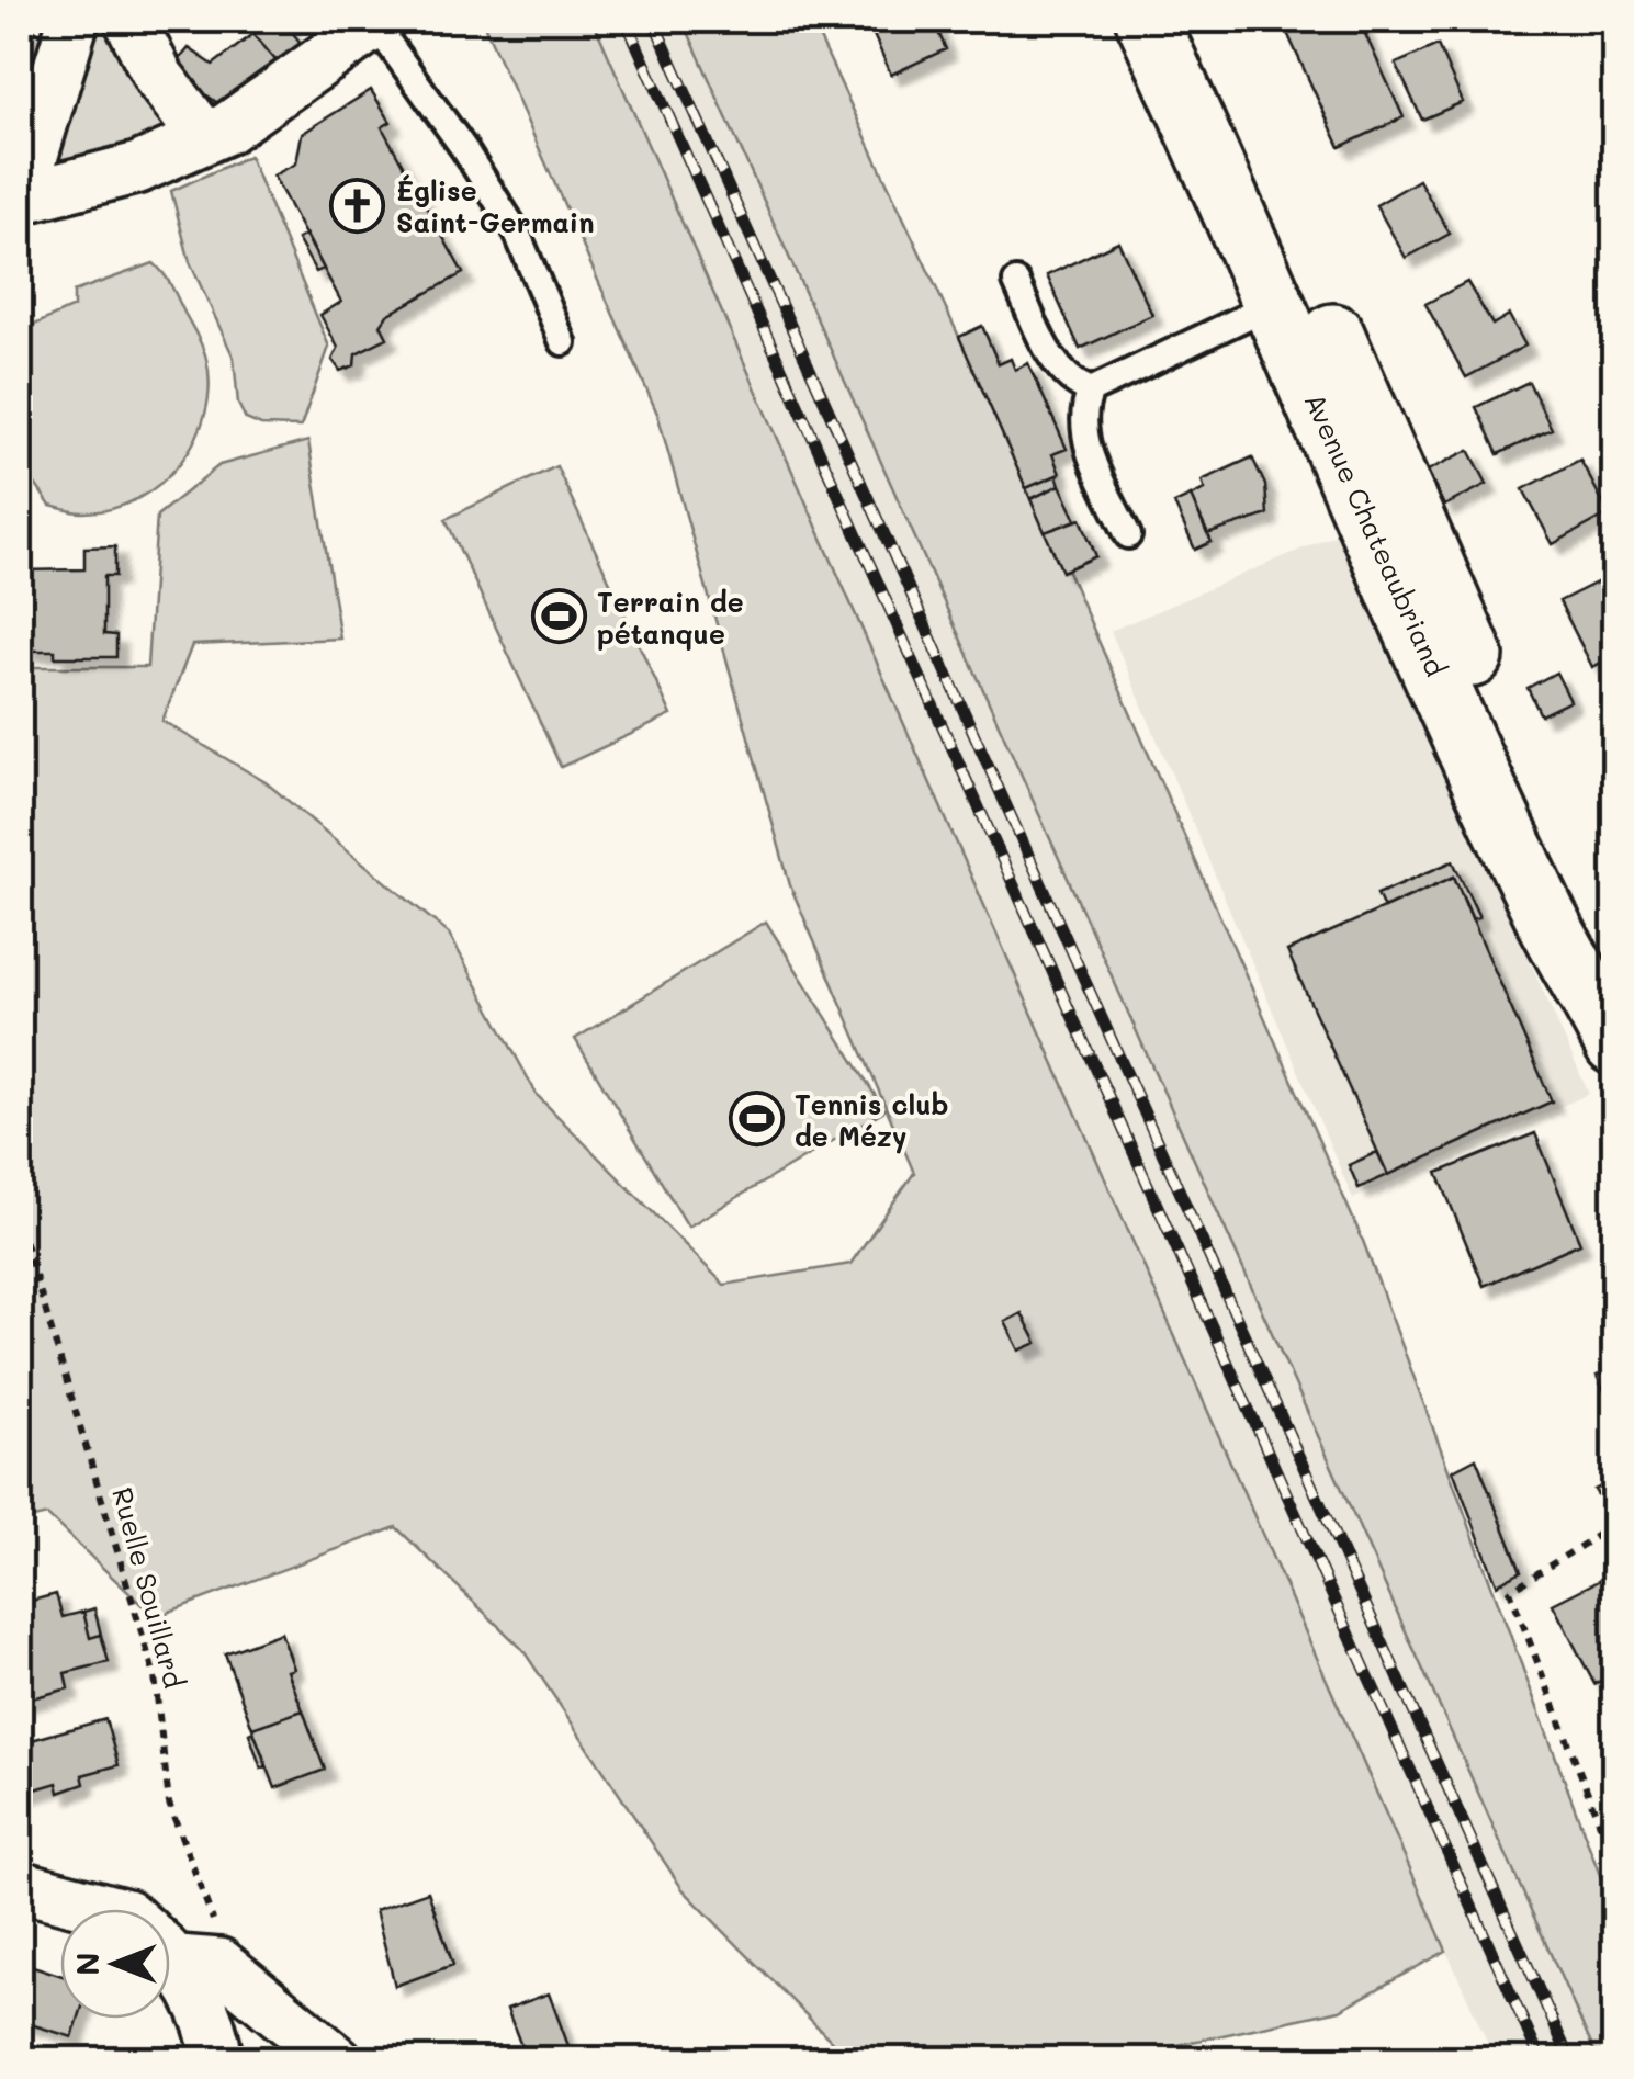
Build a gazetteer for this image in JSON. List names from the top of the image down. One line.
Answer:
{"streets":{"main road":["Avenue Chateaubriand"],"path":["Ruelle Souillard"]},"places":{"church":["Église Saint-Germain"],"sports":["Terrain de pétanque","Tennis club de Mézy"]},"north":"left"}
